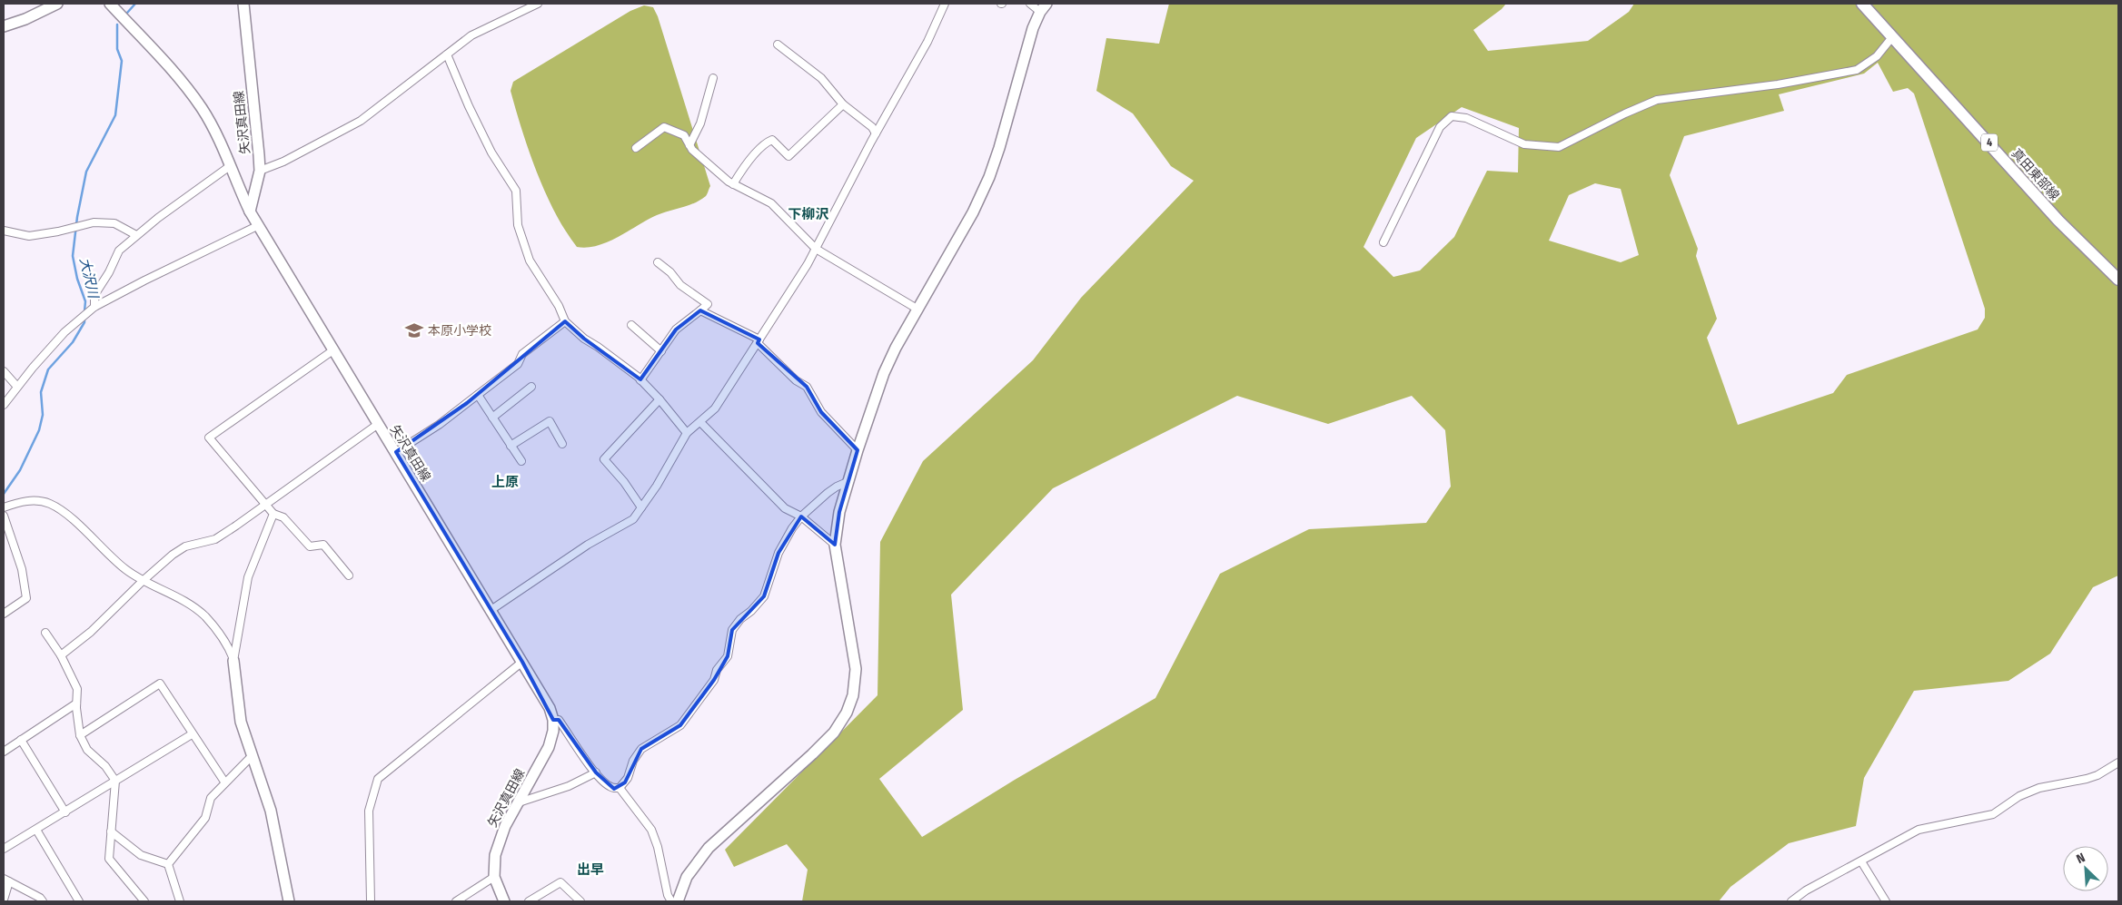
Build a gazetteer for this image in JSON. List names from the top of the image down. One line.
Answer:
{"streets":{"main road":["4","真田東部線"],"street":["矢沢真田線"]},"districts":["下柳沢","上原","出早"],"water":["大沢川"],"places":{"school or university":["本原小学校"]},"north":"top left"}
